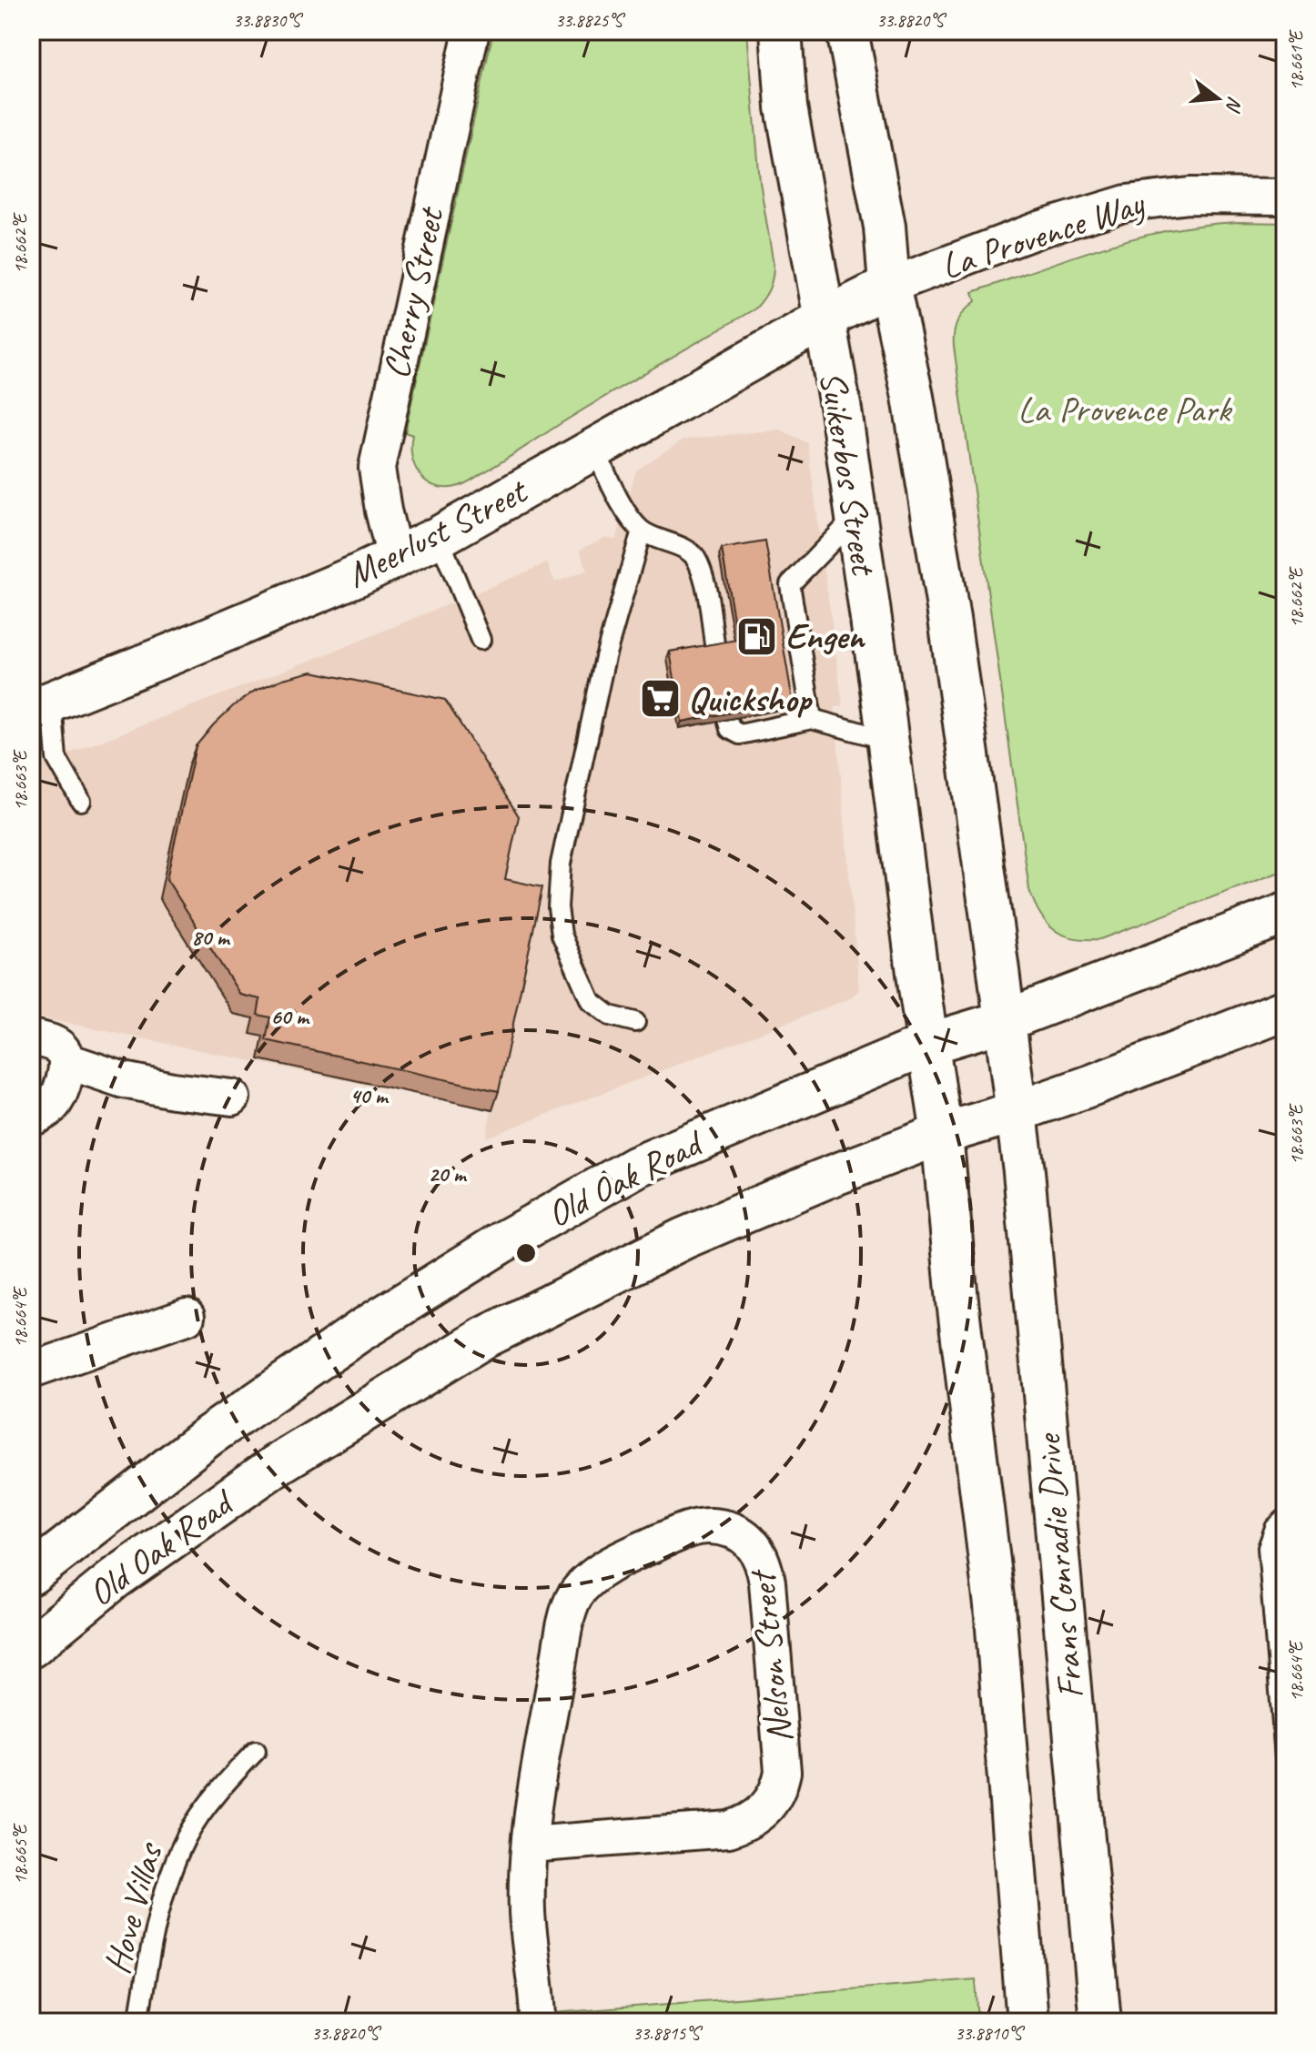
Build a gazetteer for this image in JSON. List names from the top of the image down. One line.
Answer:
{"streets":{"street":["La Provence Way","Cherry Street","Suikerbos Street","Meerlust Street","Old Oak Road","Frans Conradie Drive","Nelson Street"],"lane":["Hove Villas"]},"crossings":[["La Provence Way","Suikerbos Street"],["La Provence Way","Meerlust Street"],["Cherry Street","Meerlust Street"],["Suikerbos Street","Meerlust Street"],["Suikerbos Street","Old Oak Road"],["Suikerbos Street","Frans Conradie Drive"],["Old Oak Road","Frans Conradie Drive"]],"parks":["La Provence Park"],"places":{"fuel station":["Engen"],"supermarket":["Quickshop"]},"north":"right","coordinates":["33.8830°S","33.8825°S","33.8820°S","18.661°E","18.662°E","18.663°E","18.664°E","18.665°E","33.8815°S","33.8810°S"],"rings":["80 m","60 m","40 m","20 m"]}
